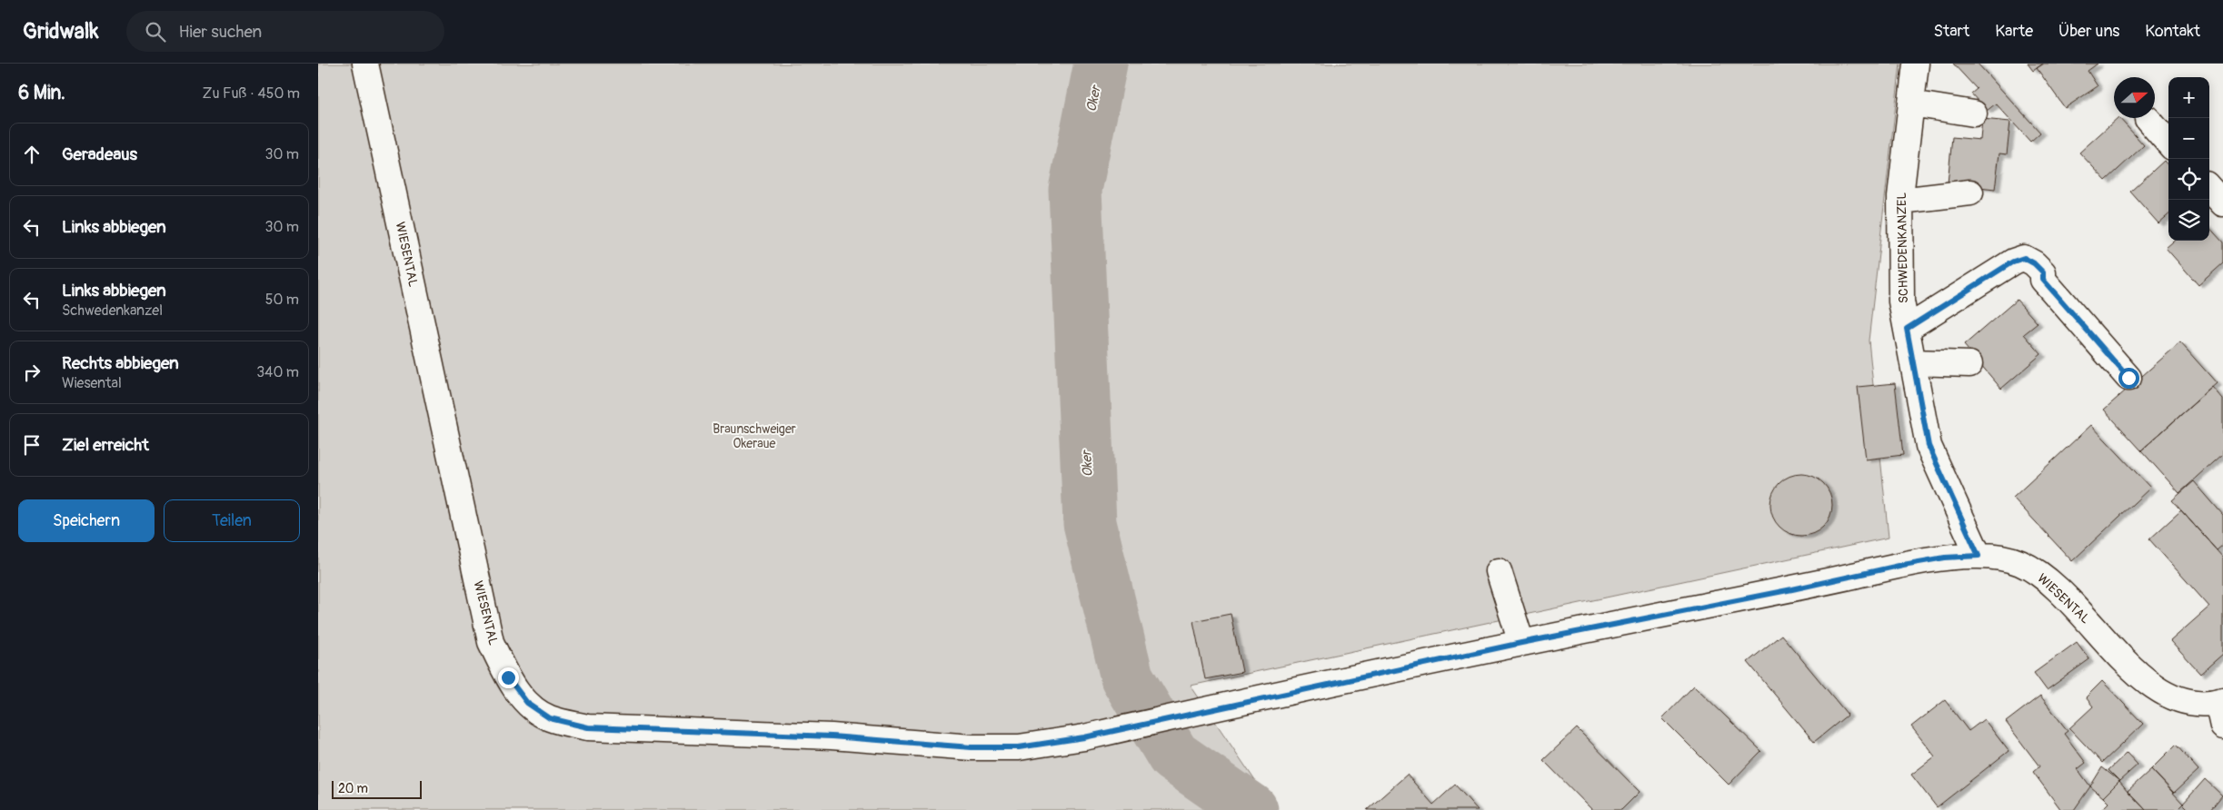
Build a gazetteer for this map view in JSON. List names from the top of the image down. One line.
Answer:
{"streets":{"street":["SCHWEDENKANZEL","WIESENTAL"]},"crossings":[["SCHWEDENKANZEL","WIESENTAL"]],"water":["Oker"],"parks":["Braunschweiger Okeraue"],"scale_bar":"20 m","north":"right","page":{"header":"Gridwalk","search":"Hier suchen","nav":["Start","Karte","Über uns","Kontakt"],"heading":["6 Min.","Zu Fuß · 450 m"],"map_buttons":["+","−"],"list":[["Geradeaus","30 m"],["Links abbiegen","30 m"],["Links abbiegen","Schwedenkanzel","50 m"],["Rechts abbiegen","Wiesental","340 m"],"Ziel erreicht"],"buttons":["Speichern","Teilen"],"scale":"20 m"}}
